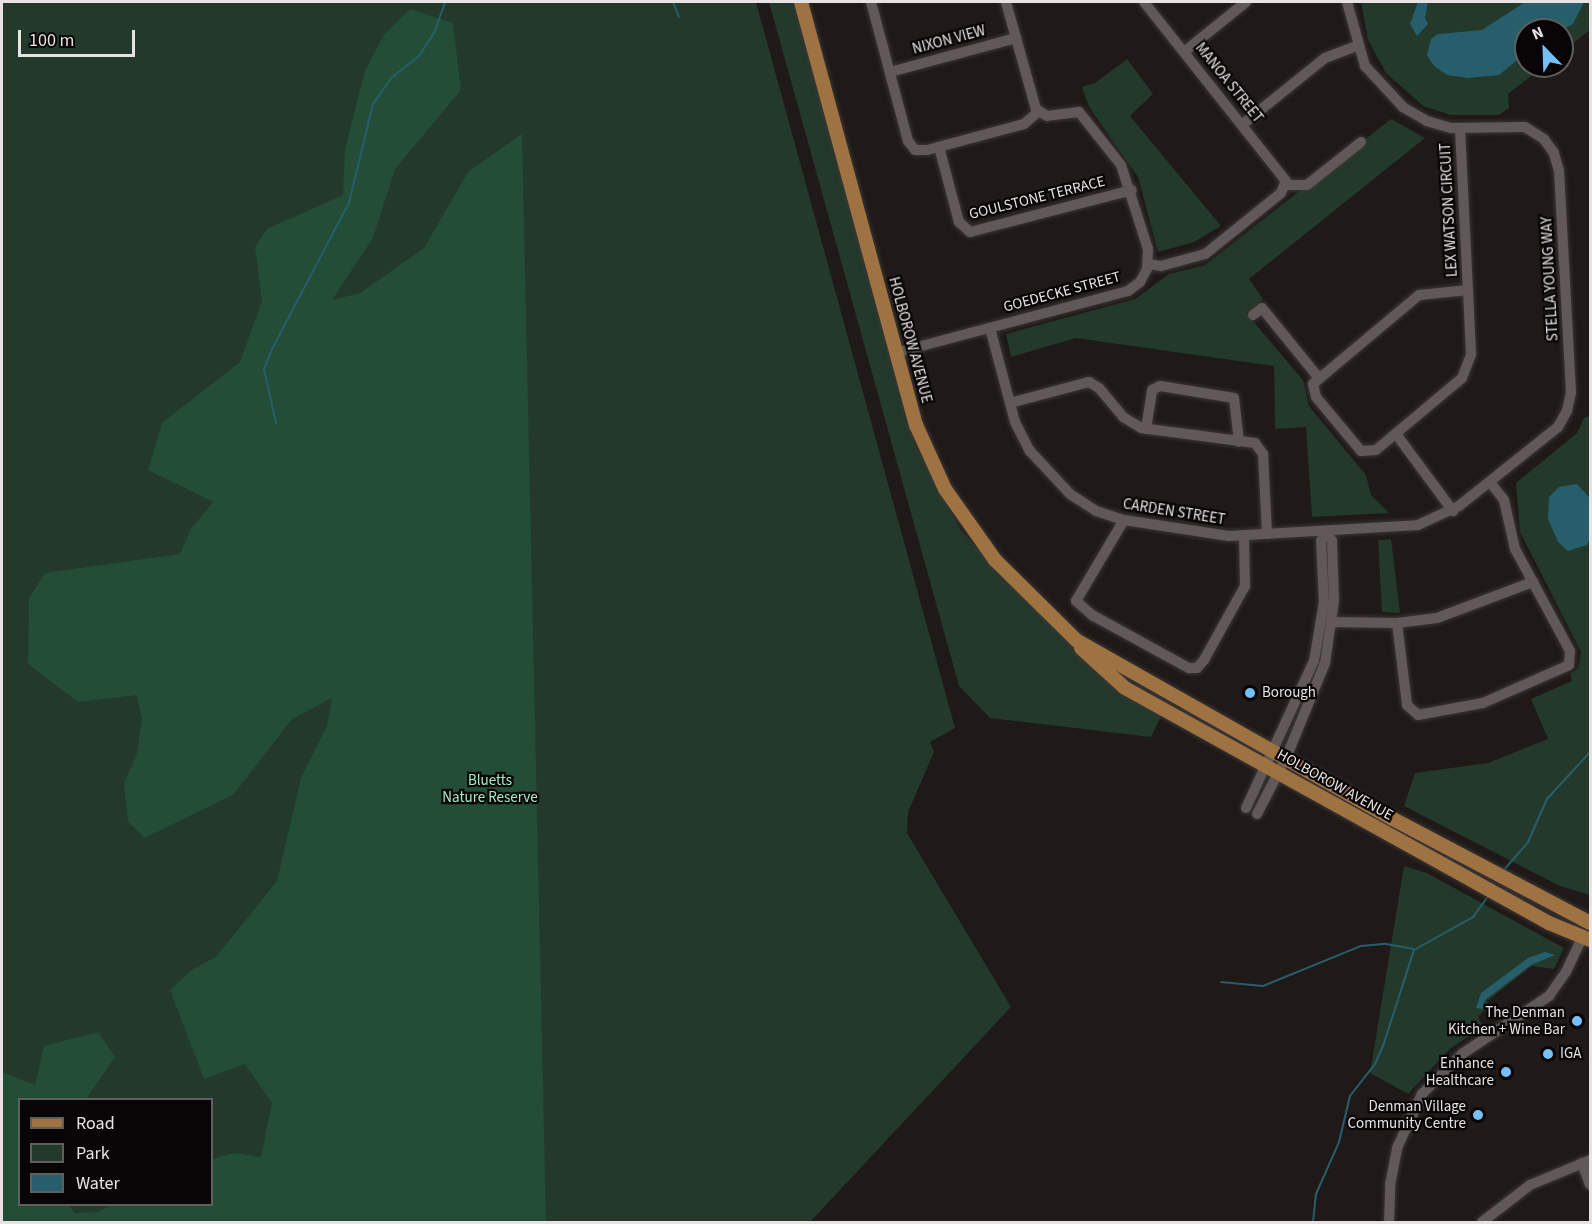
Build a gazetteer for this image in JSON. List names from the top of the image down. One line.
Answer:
{"streets":{"main road":["HOLBOROW AVENUE"],"street":["NIXON VIEW","MANOA STREET","GOULSTONE TERRACE","LEX WATSON CIRCUIT","STELLA YOUNG WAY","GOEDECKE STREET","CARDEN STREET"]},"crossings":[["LEX WATSON CIRCUIT","STELLA YOUNG WAY"],["STELLA YOUNG WAY","CARDEN STREET"],["GOEDECKE STREET","HOLBOROW AVENUE"],["GOEDECKE STREET","CARDEN STREET"]],"parks":["Bluetts Nature Reserve"],"places":["Borough","The Denman Kitchen + Wine Bar","IGA","Enhance Healthcare","Denman Village Community Centre"],"legend":["Road","Park","Water"],"scale_bar":"100 m","north":"top left"}
